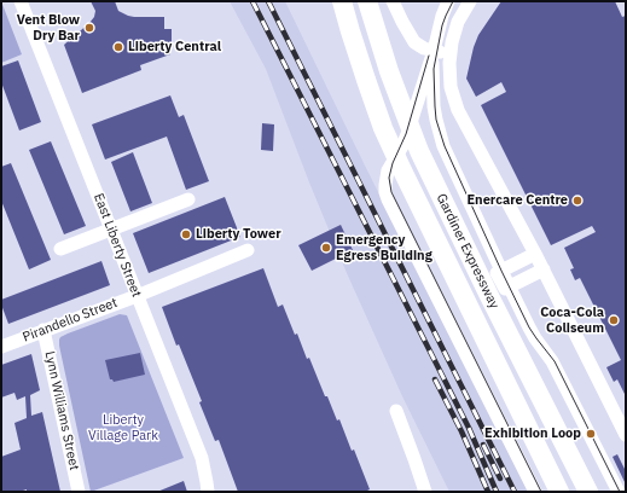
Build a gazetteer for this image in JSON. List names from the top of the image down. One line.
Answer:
{"streets":{"highway":["Gardiner Expressway"],"street":["East Liberty Street","Pirandello Street","Lynn Williams Street"]},"crossings":[["East Liberty Street","Pirandello Street"],["Pirandello Street","Lynn Williams Street"]],"parks":["Liberty Village Park"],"places":["Vent Blow Dry Bar","Liberty Central","Enercare Centre","Liberty Tower","Emergency Egress Building","Coca-Cola Coliseum","Exhibition Loop"]}
